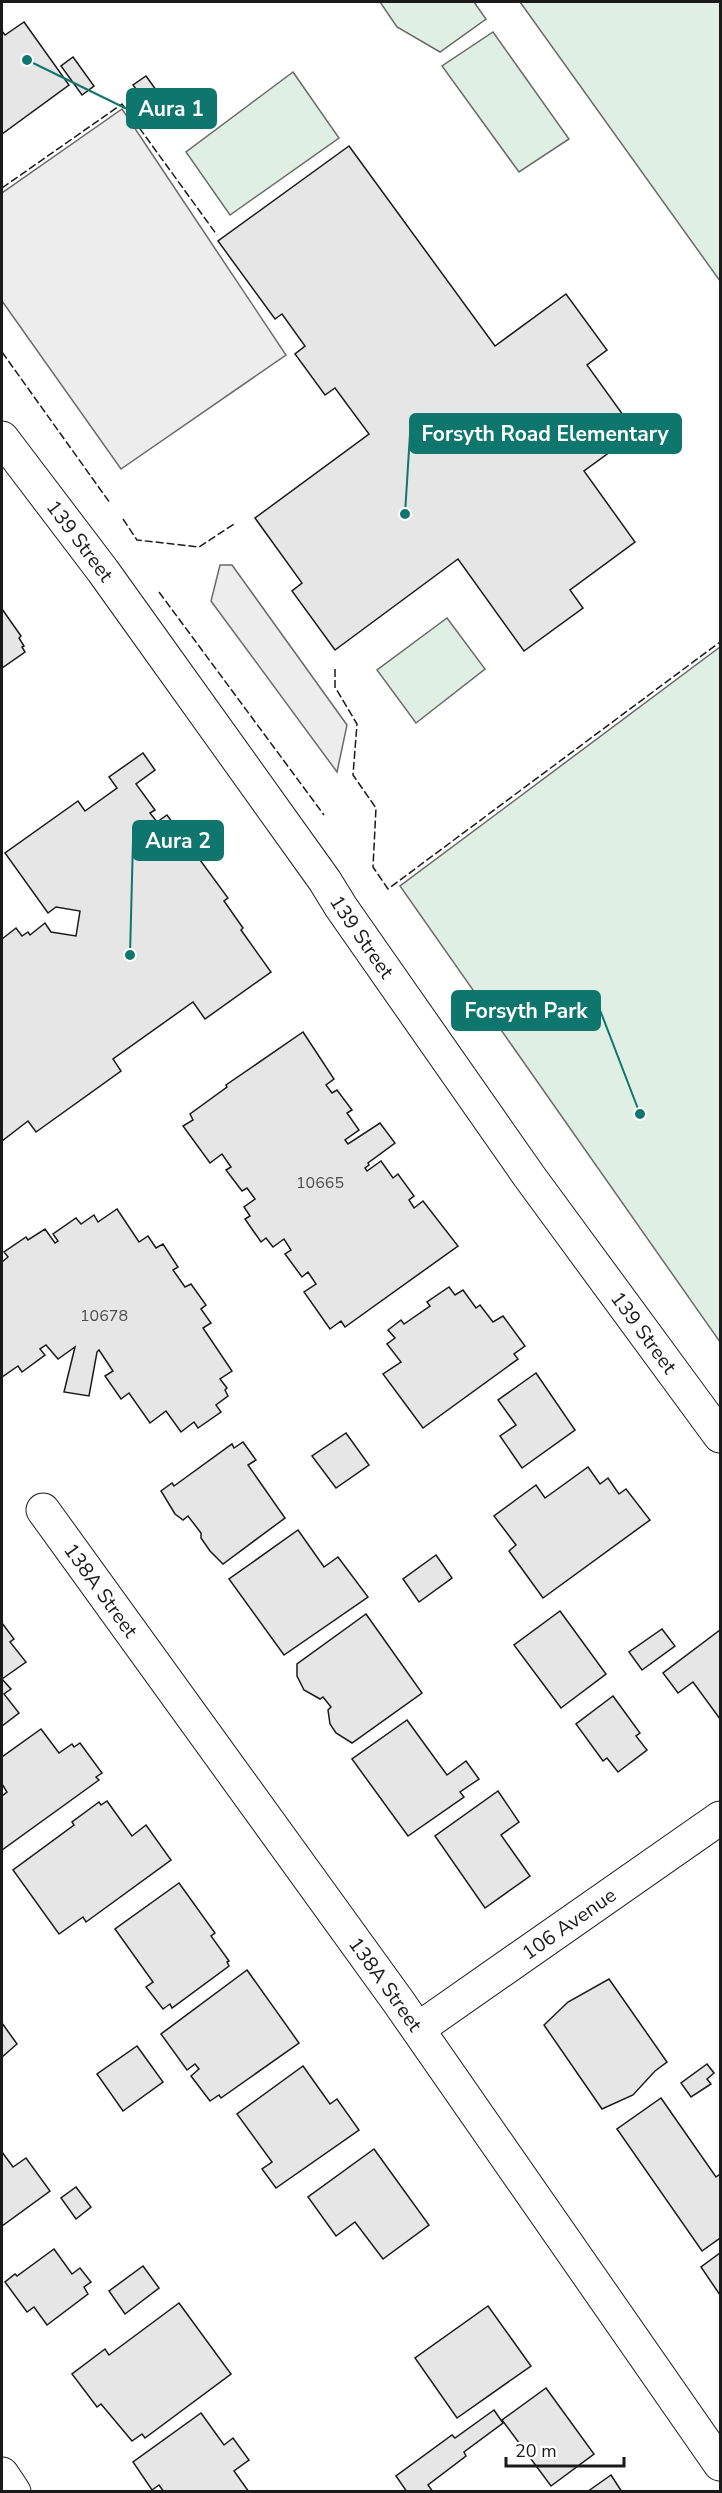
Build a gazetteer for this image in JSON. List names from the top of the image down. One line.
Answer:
{"streets":{"street":["139 Street","138A Street","106 Avenue"]},"crossings":[["138A Street","106 Avenue"]],"places":["Aura 1","Forsyth Road Elementary","Aura 2","Forsyth Park"],"house_numbers":["10665","10678"],"scale_bar":"20 m"}
